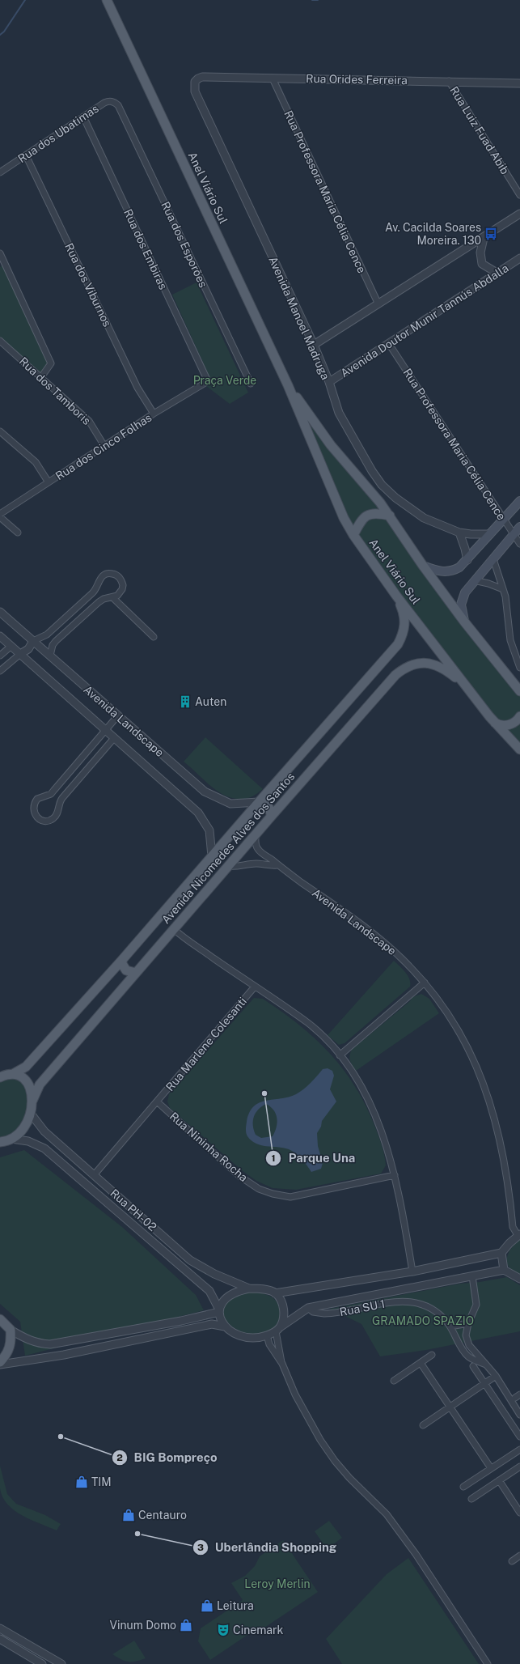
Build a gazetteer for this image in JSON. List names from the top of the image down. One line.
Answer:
{"streets":{"main road":["Anel Viário Sul","Avenida Nicomedes Alves dos Santos"],"street":["Rua Orides Ferreira","Rua Luiz Fuad Abib","Rua dos Ubatimas","Rua Professora Maria Célia Cence","Rua dos Esporões","Rua dos Embiras","Rua dos Viburnos","Avenida Manoel Madruga","Avenida Doutor Munir Tannús Abdalla","Rua dos Tamboris","Rua dos Cinco Folhas","Avenida Landscape","Rua Marlene Colesanti","Rua Nininha Rocha","Rua PH-02","Rua SU 1"]},"crossings":[["Rua Orides Ferreira","Rua Luiz Fuad Abib"],["Rua Orides Ferreira","Rua Professora Maria Célia Cence"],["Rua Orides Ferreira","Avenida Manoel Madruga"],["Rua dos Ubatimas","Rua dos Esporões"],["Rua dos Ubatimas","Rua dos Embiras"],["Rua dos Ubatimas","Rua dos Viburnos"],["Anel Viário Sul","Avenida Nicomedes Alves dos Santos"],["Rua Professora Maria Célia Cence","Avenida Doutor Munir Tannús Abdalla"],["Rua dos Embiras","Rua dos Cinco Folhas"],["Rua dos Viburnos","Rua dos Cinco Folhas"],["Avenida Manoel Madruga","Avenida Doutor Munir Tannús Abdalla"],["Rua dos Tamboris","Rua dos Cinco Folhas"],["Avenida Landscape","Avenida Nicomedes Alves dos Santos"],["Rua Marlene Colesanti","Rua Nininha Rocha"],["Rua Marlene Colesanti","Rua PH-02"]],"parks":["Praça Verde","GRAMADO SPAZIO","Leroy Merlin"],"places":{"bus stop":["Av. Cacilda Soares Moreira. 130"],"building":["Auten"],"other":["Parque Una","BIG Bompreço","Uberlândia Shopping"],"shop":["TIM","Centauro","Leitura","Vinum Domo"],"theatre":["Cinemark"]}}
